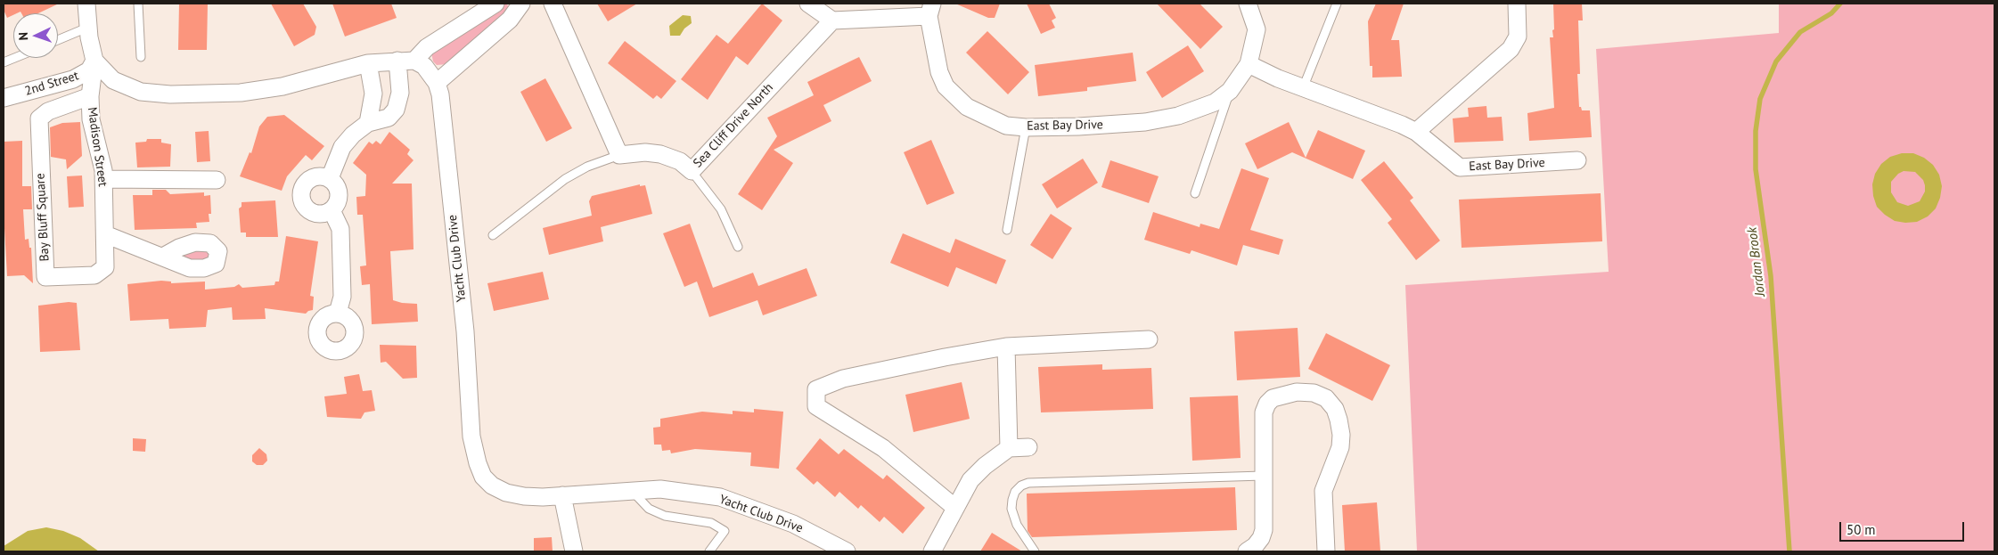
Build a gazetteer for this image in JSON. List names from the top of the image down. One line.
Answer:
{"streets":{"street":["2nd Street","Sea Cliff Drive North","East Bay Drive","Madison Street","Bay Bluff Square","Yacht Club Drive"]},"crossings":[["2nd Street","Madison Street"],["Madison Street","Bay Bluff Square"]],"water":["Jordan Brook"],"scale_bar":"50 m","north":"left"}
